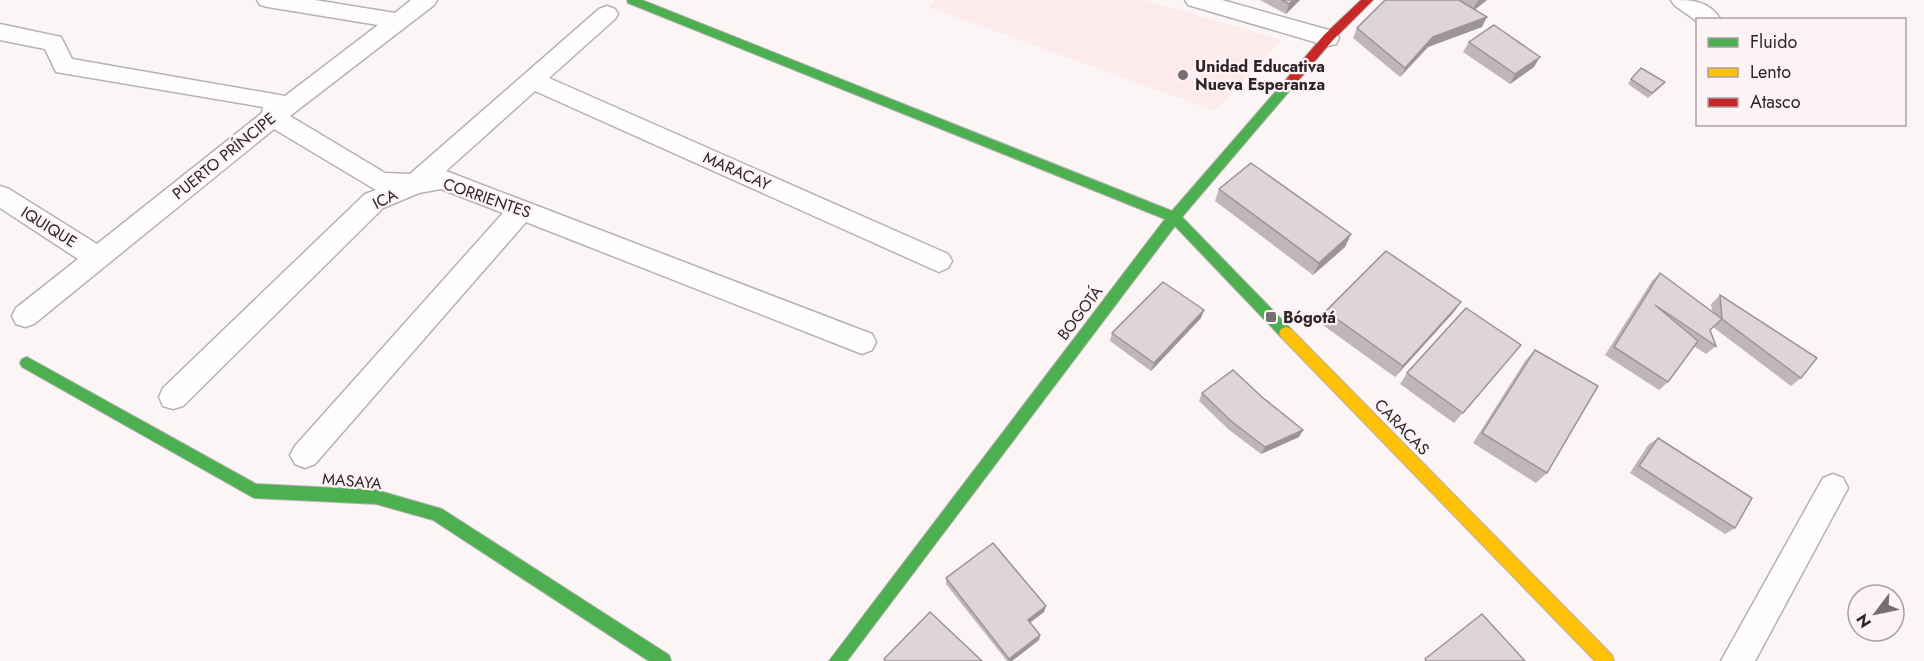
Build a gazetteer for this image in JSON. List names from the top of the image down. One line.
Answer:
{"streets":{"street":["PUERTO PRÍNCIPE","MARACAY","CORRIENTES","ICA","IQUIQUE","BOGOTÁ","CARACAS","MASAYA"]},"crossings":[["PUERTO PRÍNCIPE","CORRIENTES"],["PUERTO PRÍNCIPE","IQUIQUE"],["MARACAY","ICA"],["CORRIENTES","ICA"],["BOGOTÁ","CARACAS"]],"places":{"other":["Unidad Educativa Nueva Esperanza"],"transit":["Bógotá"]},"legend":["Fluido","Lento","Atasco"],"north":"bottom left"}
